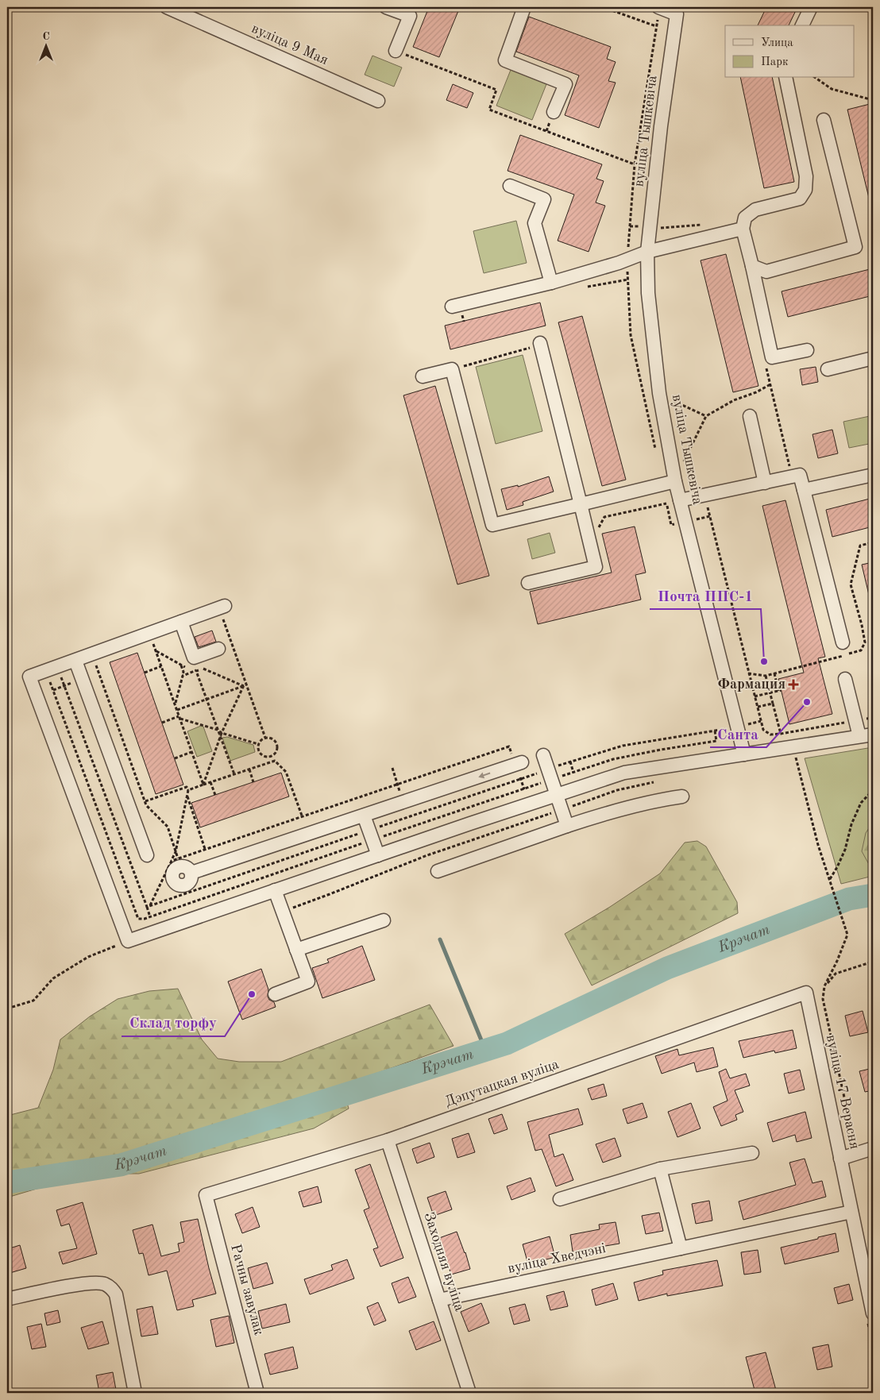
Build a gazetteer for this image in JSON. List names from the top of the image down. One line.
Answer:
{"streets":{"street":["вуліца 9 Мая","вуліца Тышкевіча","Дэпутацкая вуліца","вуліца 17 Верасня","вуліца Хведчэні","Заходняя вуліца","Рачны завулак"]},"crossings":[["Дэпутацкая вуліца","вуліца 17 Верасня"],["Дэпутацкая вуліца","Заходняя вуліца"],["Дэпутацкая вуліца","Рачны завулак"],["вуліца 17 Верасня","вуліца Хведчэні"],["вуліца Хведчэні","Заходняя вуліца"]],"water":["Крэчат"],"places":{"other":["Почта ППС-1","Санта","Склад торфу"],"health":["Фармация"]},"legend":["Улица","Парк"],"north":"top"}
